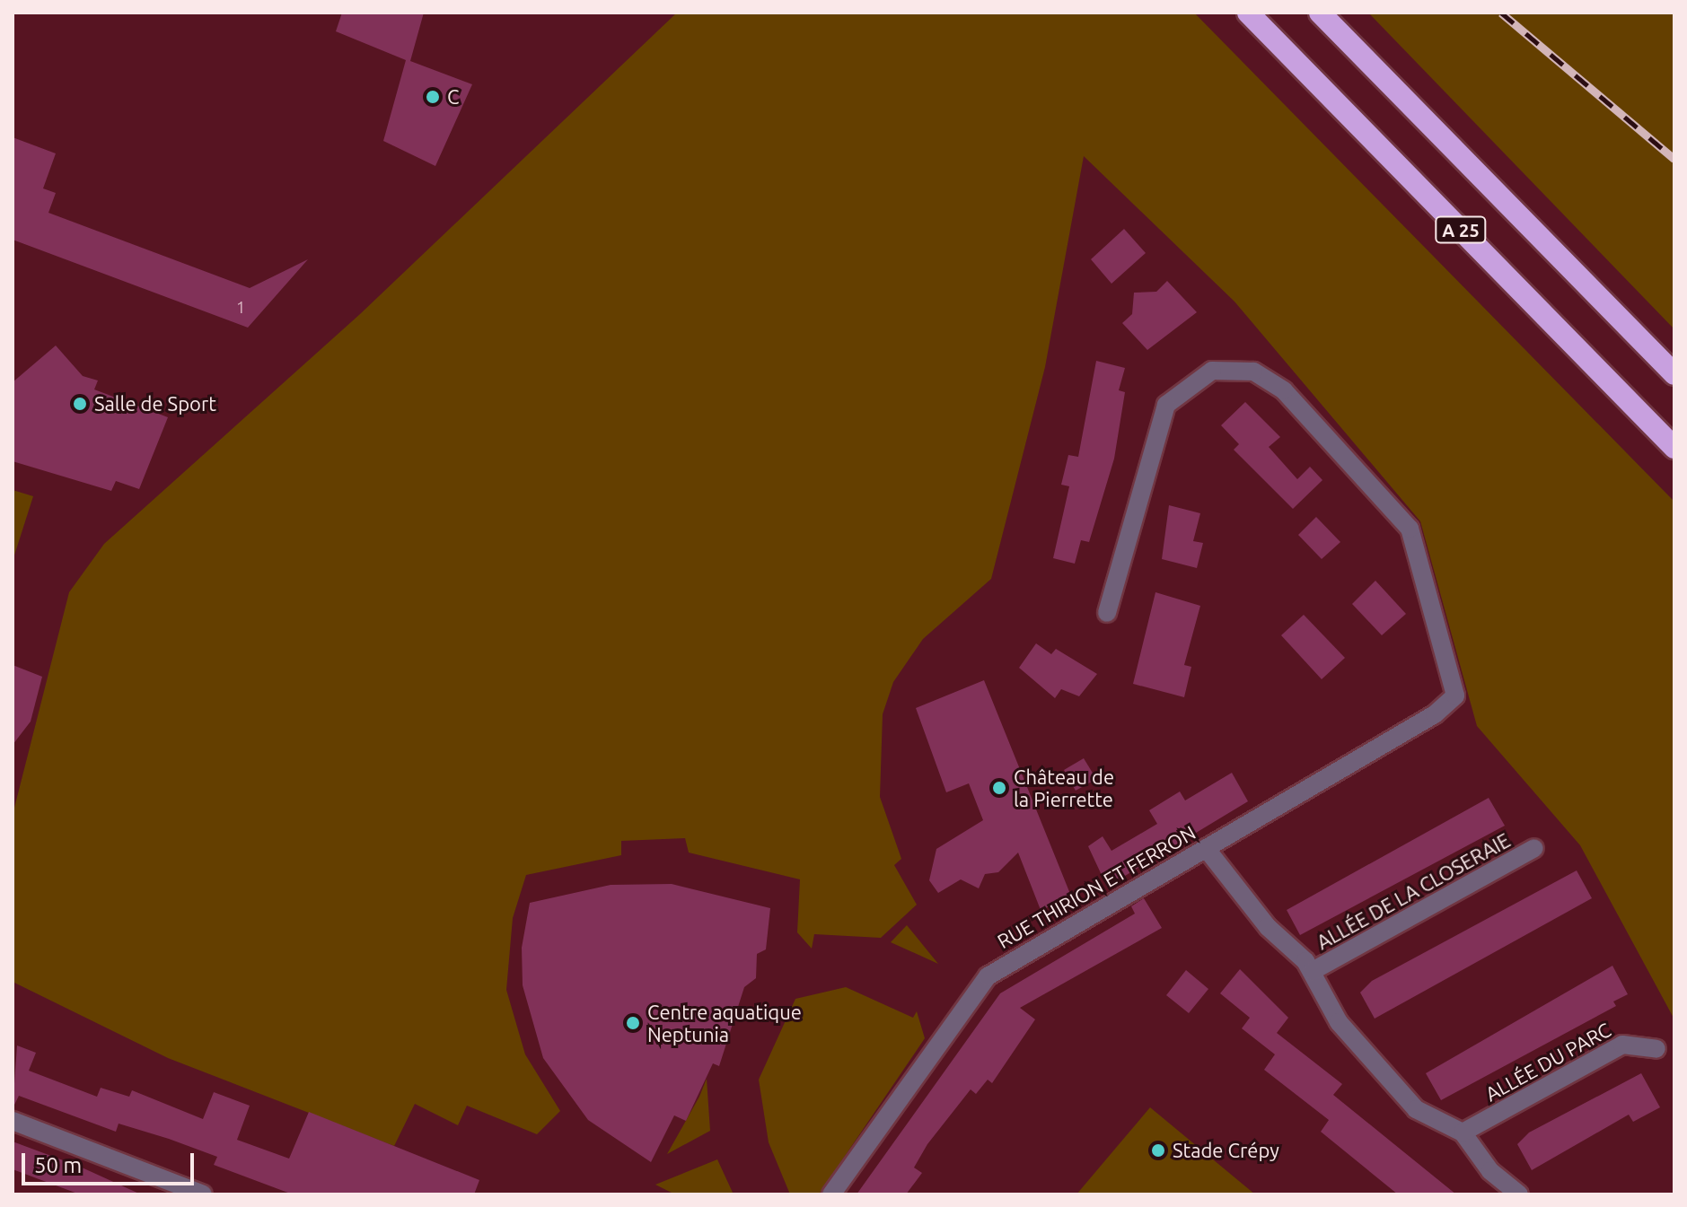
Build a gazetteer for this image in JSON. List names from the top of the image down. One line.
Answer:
{"streets":{"highway":["A 25"],"street":["RUE THIRION ET FERRON","ALLÉE DE LA CLOSERAIE","ALLÉE DU PARC"]},"places":["C","Salle de Sport","Château de la Pierrette","Centre aquatique Neptunia","Stade Crépy"],"house_numbers":["1"],"scale_bar":"50 m"}
